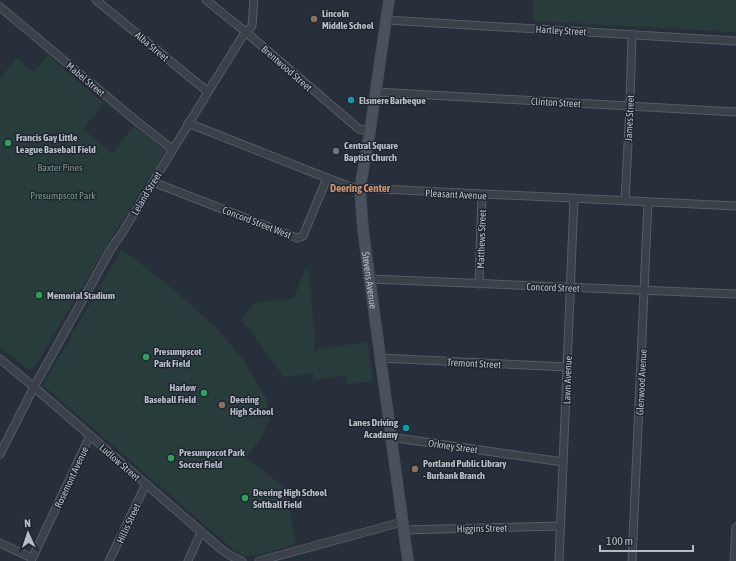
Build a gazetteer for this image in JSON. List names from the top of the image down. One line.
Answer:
{"streets":{"main road":["Stevens Avenue"],"street":["Hartley Street","Alba Street","Brentwood Street","Mabel Street","Clinton Street","James Street","Leland Street","Pleasant Avenue","Concord Street West","Matthews Street","Concord Street","Tremont Street","Lawn Avenue","Glenwood Avenue","Orkney Street","Ludlow Street","Rosemont Avenue","Hillis Street","Higgins Street"]},"crossings":[["Hartley Street","James Street"],["Hartley Street","Stevens Avenue"],["Alba Street","Leland Street"],["Brentwood Street","Leland Street"],["Brentwood Street","Stevens Avenue"],["Mabel Street","Leland Street"],["Clinton Street","James Street"],["Clinton Street","Stevens Avenue"],["James Street","Pleasant Avenue"],["Leland Street","Pleasant Avenue"],["Leland Street","Concord Street West"],["Leland Street","Ludlow Street"],["Pleasant Avenue","Concord Street West"],["Pleasant Avenue","Matthews Street"],["Pleasant Avenue","Stevens Avenue"],["Pleasant Avenue","Lawn Avenue"],["Pleasant Avenue","Glenwood Avenue"],["Matthews Street","Concord Street"],["Stevens Avenue","Concord Street"],["Stevens Avenue","Tremont Street"],["Stevens Avenue","Orkney Street"],["Stevens Avenue","Higgins Street"],["Concord Street","Lawn Avenue"],["Concord Street","Glenwood Avenue"],["Tremont Street","Lawn Avenue"],["Lawn Avenue","Orkney Street"],["Lawn Avenue","Higgins Street"],["Ludlow Street","Rosemont Avenue"],["Ludlow Street","Hillis Street"]],"districts":["Deering Center"],"parks":["Baxter Pines","Presumpscot Park"],"places":["Lincoln Middle School","Elsmere Barbeque","Francis Gay Little League Baseball Field","Central Square Baptist Church","Memorial Stadium","Presumpscot Park Field","Harlow Baseball Field","Deering High School","Lanes Driving Acadamy","Presumpscot Park Soccer Field","Portland Public Library - Burbank Branch","Deering High School Softball Field"],"scale_bar":"100 m","north":"top"}
